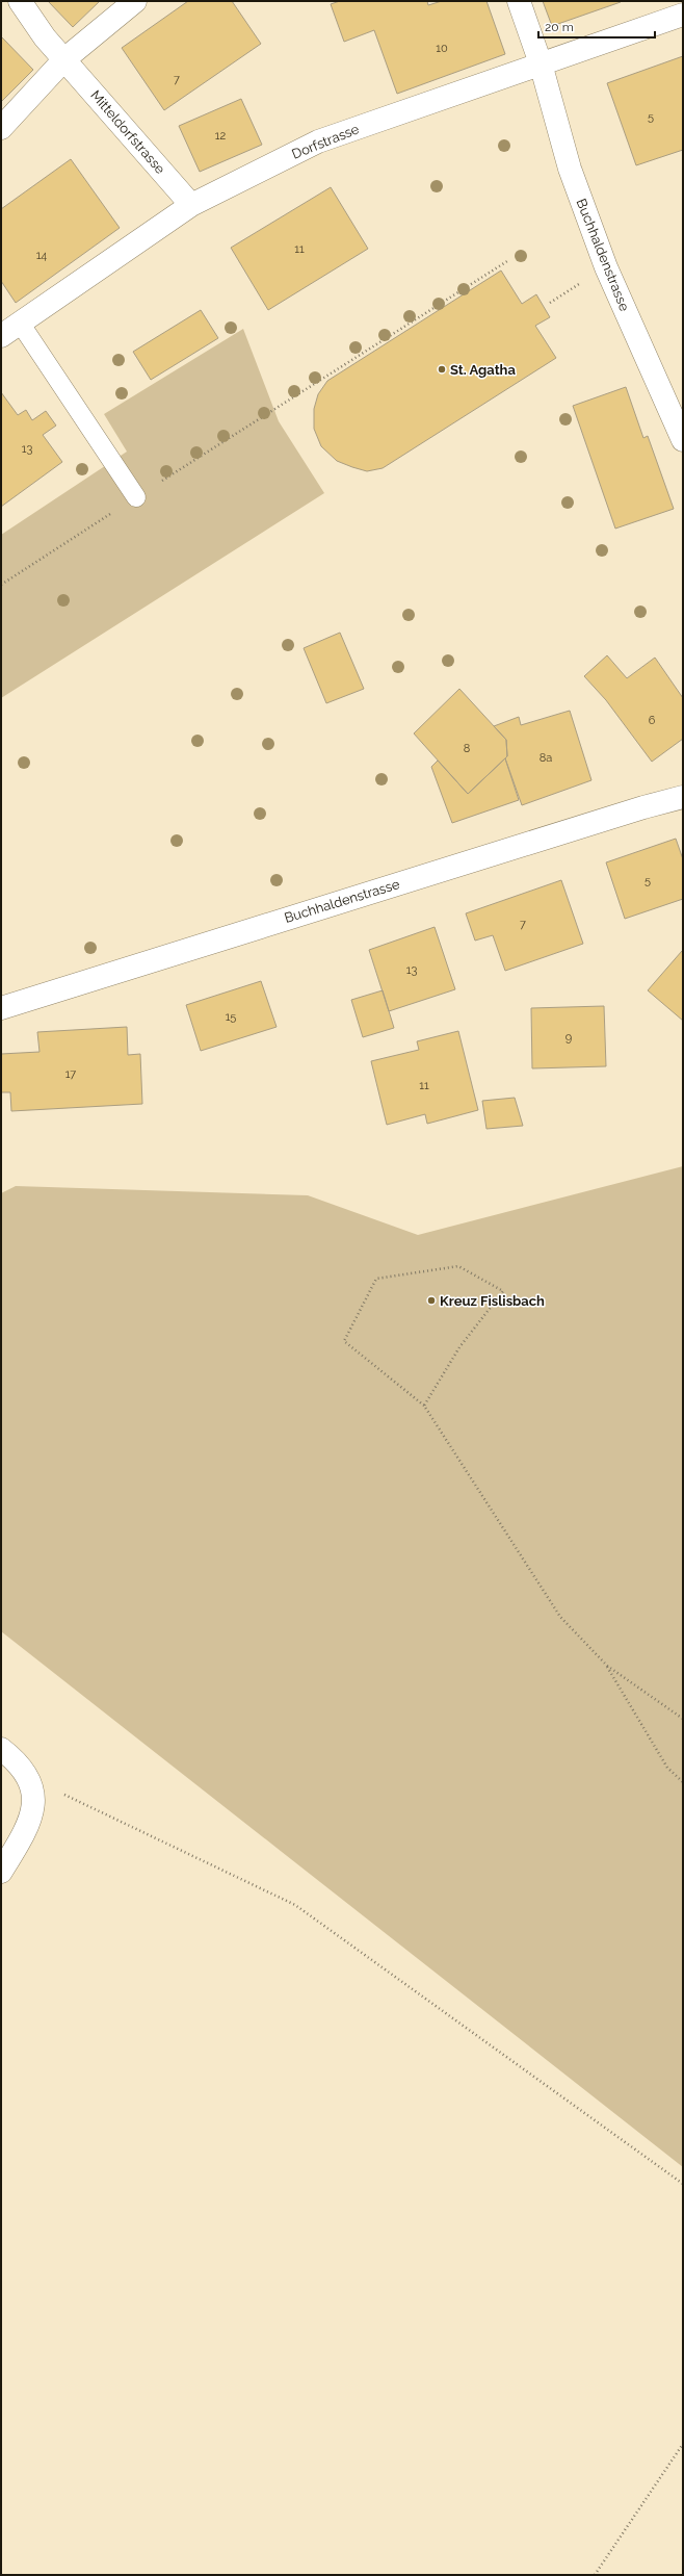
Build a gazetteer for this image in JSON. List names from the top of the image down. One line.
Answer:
{"streets":{"street":["Mitteldorfstrasse","Dorfstrasse","Buchhaldenstrasse"]},"crossings":[["Mitteldorfstrasse","Dorfstrasse"],["Dorfstrasse","Buchhaldenstrasse"]],"places":["St. Agatha","Kreuz Fislisbach"],"house_numbers":["10","7","5","12","11","14","13","6","8","8a","5","7","13","15","9","17","11"],"scale_bar":"20 m"}
